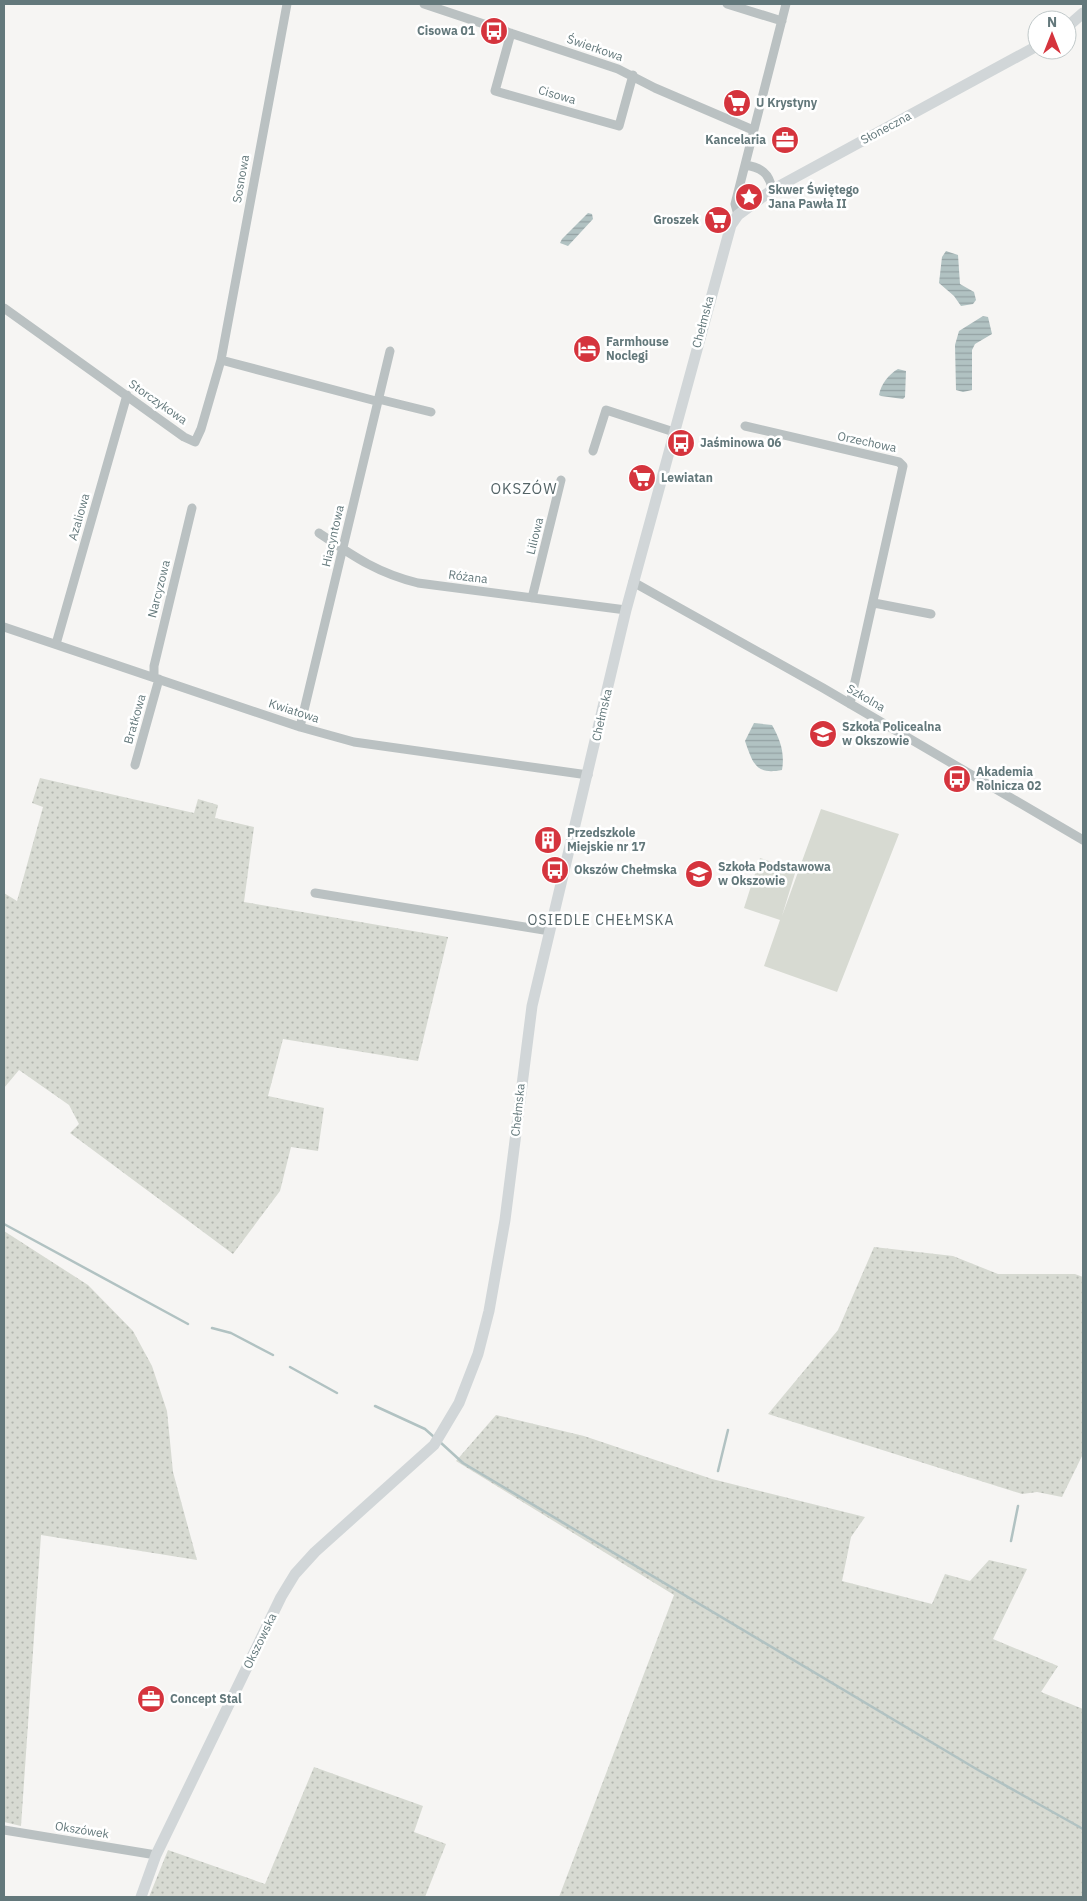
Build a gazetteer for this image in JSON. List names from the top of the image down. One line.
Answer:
{"streets":{"main road":["Słoneczna","Chełmska","Okszowska"],"street":["Świerkowa","Cisowa","Sosnowa","Storczykowa","Orzechowa","Azaliowa","Hiacyntowa","Liliowa","Różana","Narcyzowa","Szkolna","Kwiatowa","Bratkowa","Okszówek"]},"crossings":[["Świerkowa","Cisowa"],["Świerkowa","Chełmska"],["Słoneczna","Chełmska"],["Sosnowa","Storczykowa"],["Chełmska","Różana"],["Chełmska","Szkolna"],["Chełmska","Kwiatowa"],["Chełmska","Okszowska"],["Storczykowa","Azaliowa"],["Orzechowa","Szkolna"],["Azaliowa","Kwiatowa"],["Hiacyntowa","Różana"],["Hiacyntowa","Kwiatowa"],["Liliowa","Różana"],["Narcyzowa","Kwiatowa"],["Narcyzowa","Bratkowa"],["Kwiatowa","Bratkowa"],["Okszowska","Okszówek"]],"districts":["OKSZÓW","OSIEDLE CHEŁMSKA"],"places":{"bus stop":["Cisowa 01","Jaśminowa 06","Akademia Rolnicza 02","Okszów Chełmska"],"supermarket":["U Krystyny","Groszek","Lewiatan"],"office":["Kancelaria","Concept Stal"],"place":["Skwer Świętego Jana Pawła II"],"hotel":["Farmhouse Noclegi"],"school or university":["Szkoła Policealna w Okszowie","Szkoła Podstawowa w Okszowie"],"building":["Przedszkole Miejskie nr 17"]},"north":"top"}
